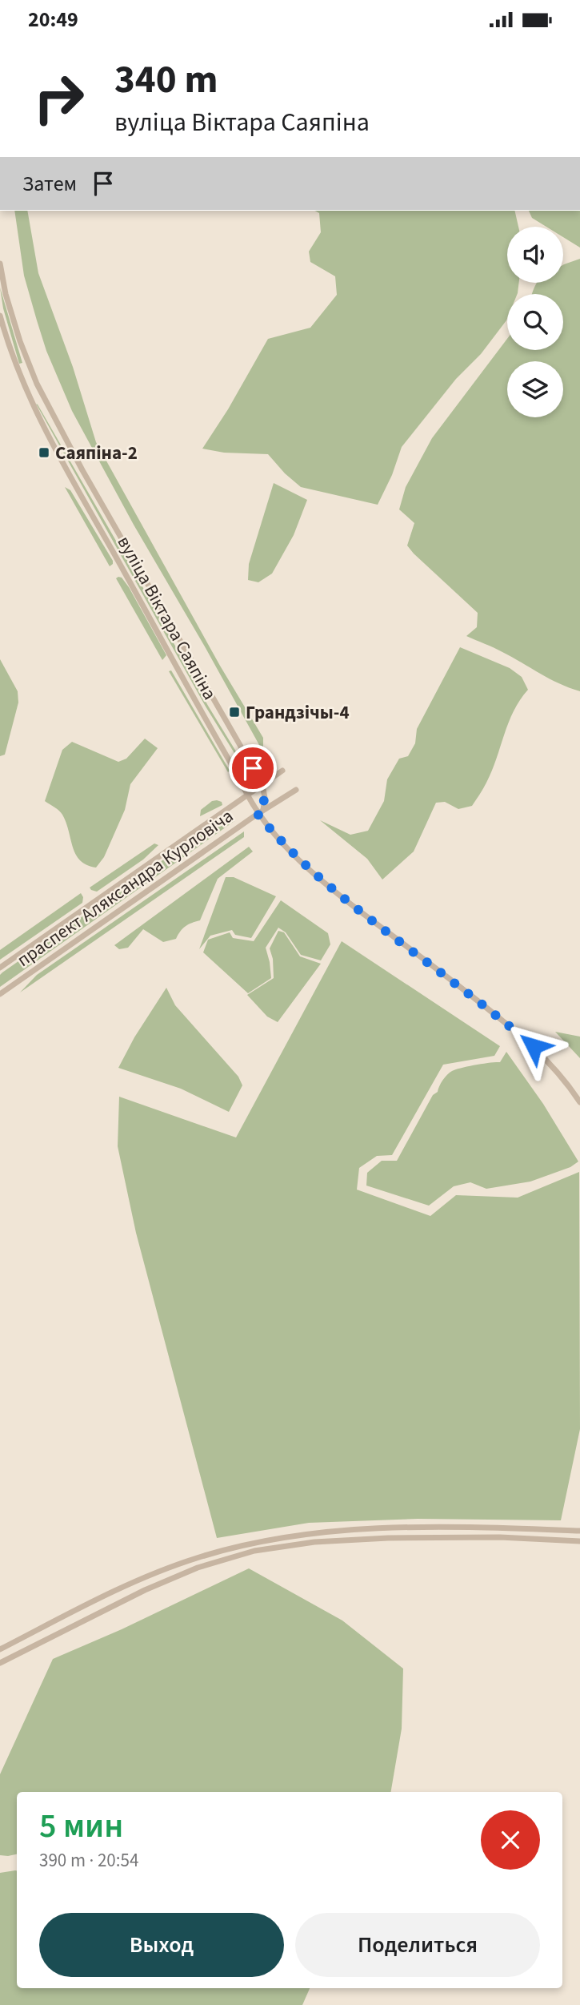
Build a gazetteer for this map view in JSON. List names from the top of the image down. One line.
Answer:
{"streets":{"street":["вуліца Віктара Саяпіна","праспект Аляксандра Курловіча"]},"crossings":[["вуліца Віктара Саяпіна","праспект Аляксандра Курловіча"]],"places":{"transit":["Саяпіна-2","Грандзічы-4"]},"page":{"status":"20:49","turn":["340 m","вуліца Віктара Саяпіна"],"then":"Затем","heading":["5 мин","390 m · 20:54"],"buttons":["Выход","Поделиться"]}}
